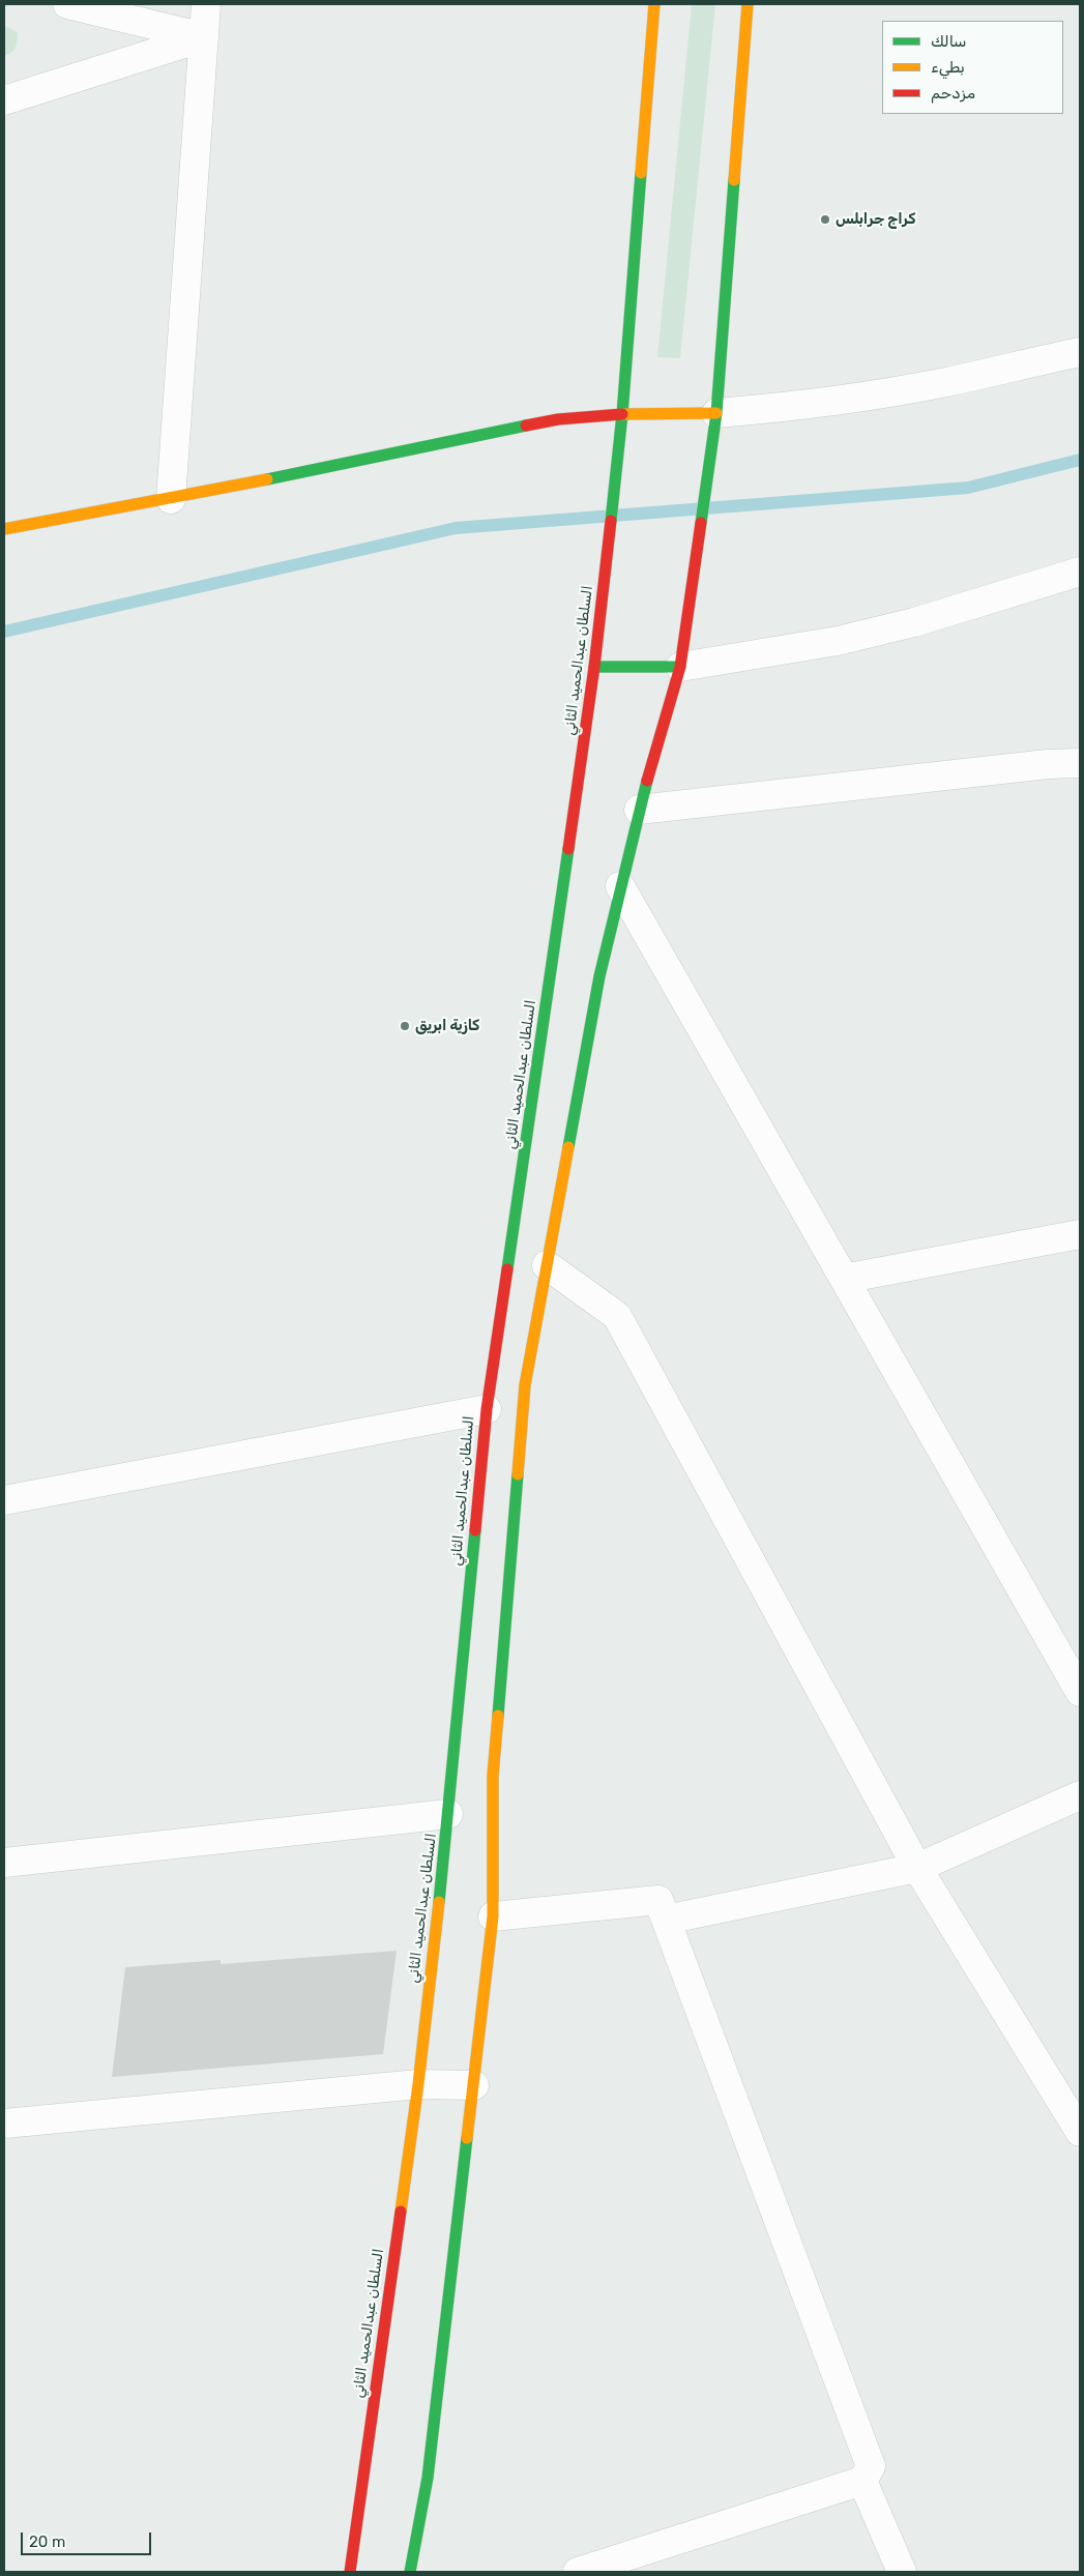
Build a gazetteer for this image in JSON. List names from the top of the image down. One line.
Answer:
{"streets":{"main road":["السلطان عبدالحميد الثاني"]},"places":["كراج جرابلس","كازية ابريق"],"legend":["سالك","بطيء","مزدحم"],"scale_bar":"20 m"}
